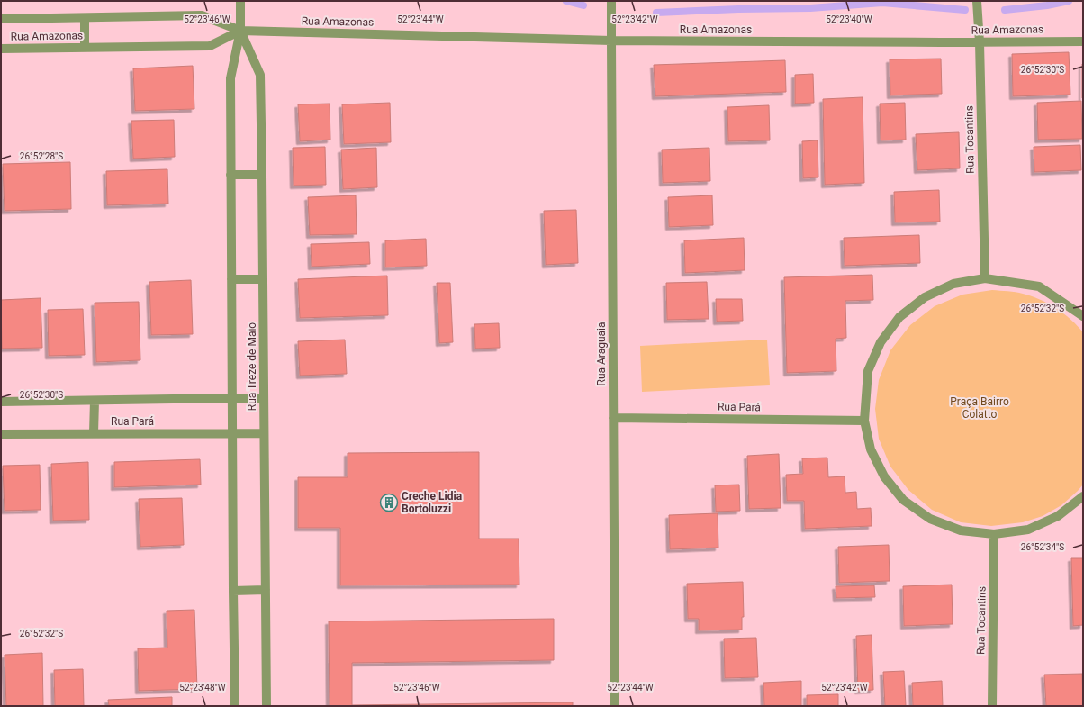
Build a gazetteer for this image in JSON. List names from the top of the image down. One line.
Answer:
{"streets":{"street":["Rua Amazonas","Rua Tocantins","Rua Araguaia","Rua Treze de Maio","Rua Pará"]},"crossings":[["Rua Amazonas","Rua Tocantins"],["Rua Amazonas","Rua Araguaia"],["Rua Amazonas","Rua Treze de Maio"],["Rua Araguaia","Rua Pará"],["Rua Treze de Maio","Rua Pará"]],"parks":["Praça Bairro Colatto"],"places":{"building":["Creche Lidia Bortoluzzi"]},"coordinates":["52°23'46\"W","52°23'44\"W","52°23'40\"W","52°23'42\"W","26°52'30\"S","26°52'28\"S","26°52'32\"S","26°52'34\"S","52°23'48\"W"]}
